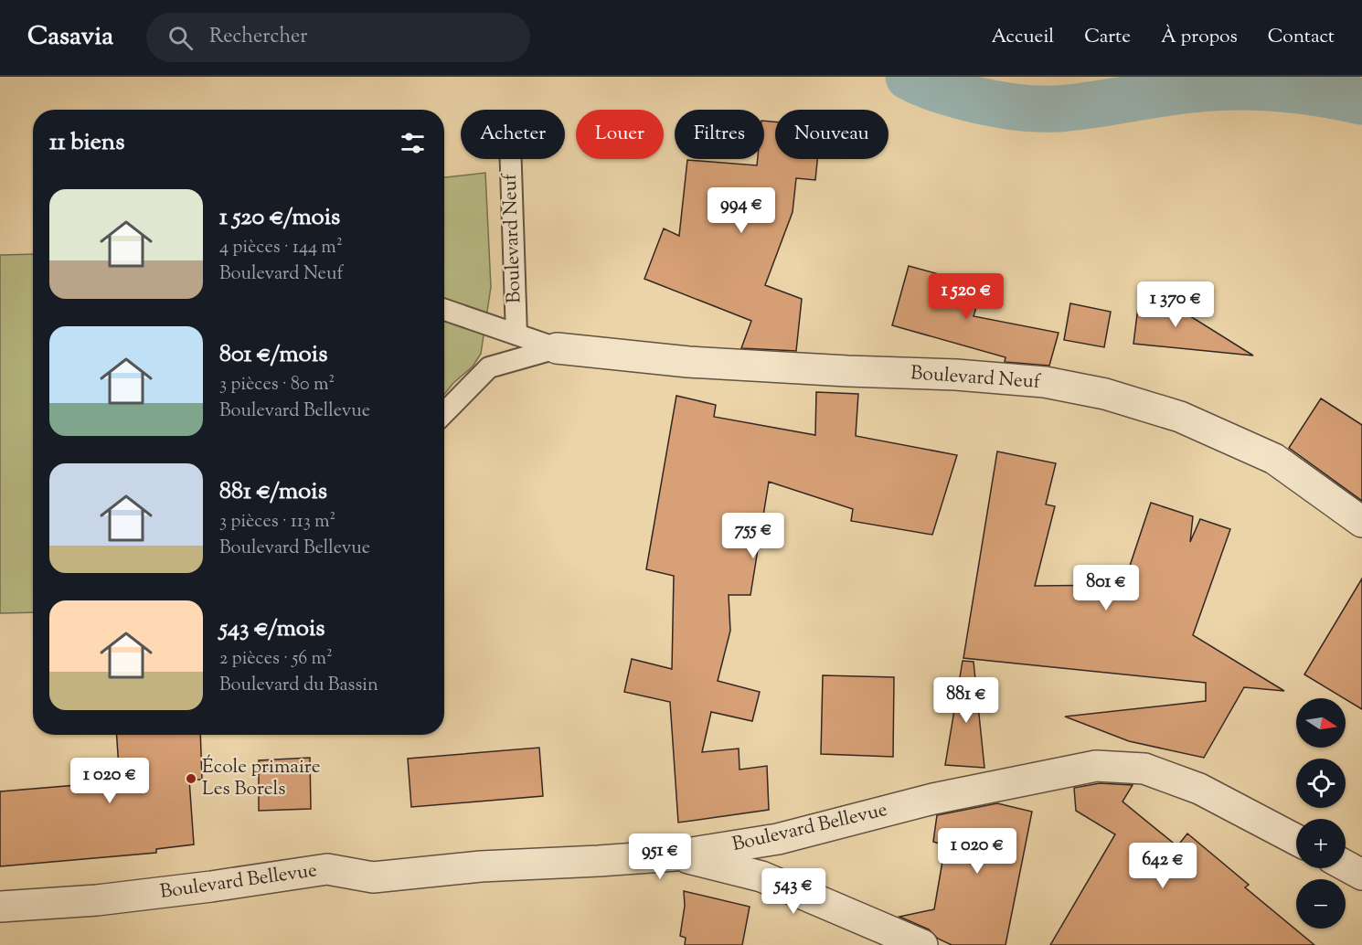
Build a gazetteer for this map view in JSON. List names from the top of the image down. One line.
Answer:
{"streets":{"street":["Boulevard Neuf","Boulevard Bellevue"]},"places":["École primaire Les Borels"],"north":"right","page":{"header":"Casavia","search":"Rechercher","nav":["Accueil","Carte","À propos","Contact"],"chip":["Acheter","Louer","Filtres","Nouveau"],"heading":"11 biens","list":[{"name":"1 520 €/mois","note":"4 pièces · 144 m² · Boulevard Neuf"},{"name":"801 €/mois","note":"3 pièces · 80 m² · Boulevard Bellevue"},{"name":"881 €/mois","note":"3 pièces · 113 m² · Boulevard Bellevue"},{"name":"543 €/mois","note":"2 pièces · 56 m² · Boulevard du Bassin"}],"price":["994 €","1 520 €","1 370 €","755 €","801 €","881 €","1 020 €","1 020 €","951 €","642 €","543 €"],"map_buttons":["+","−"]}}
